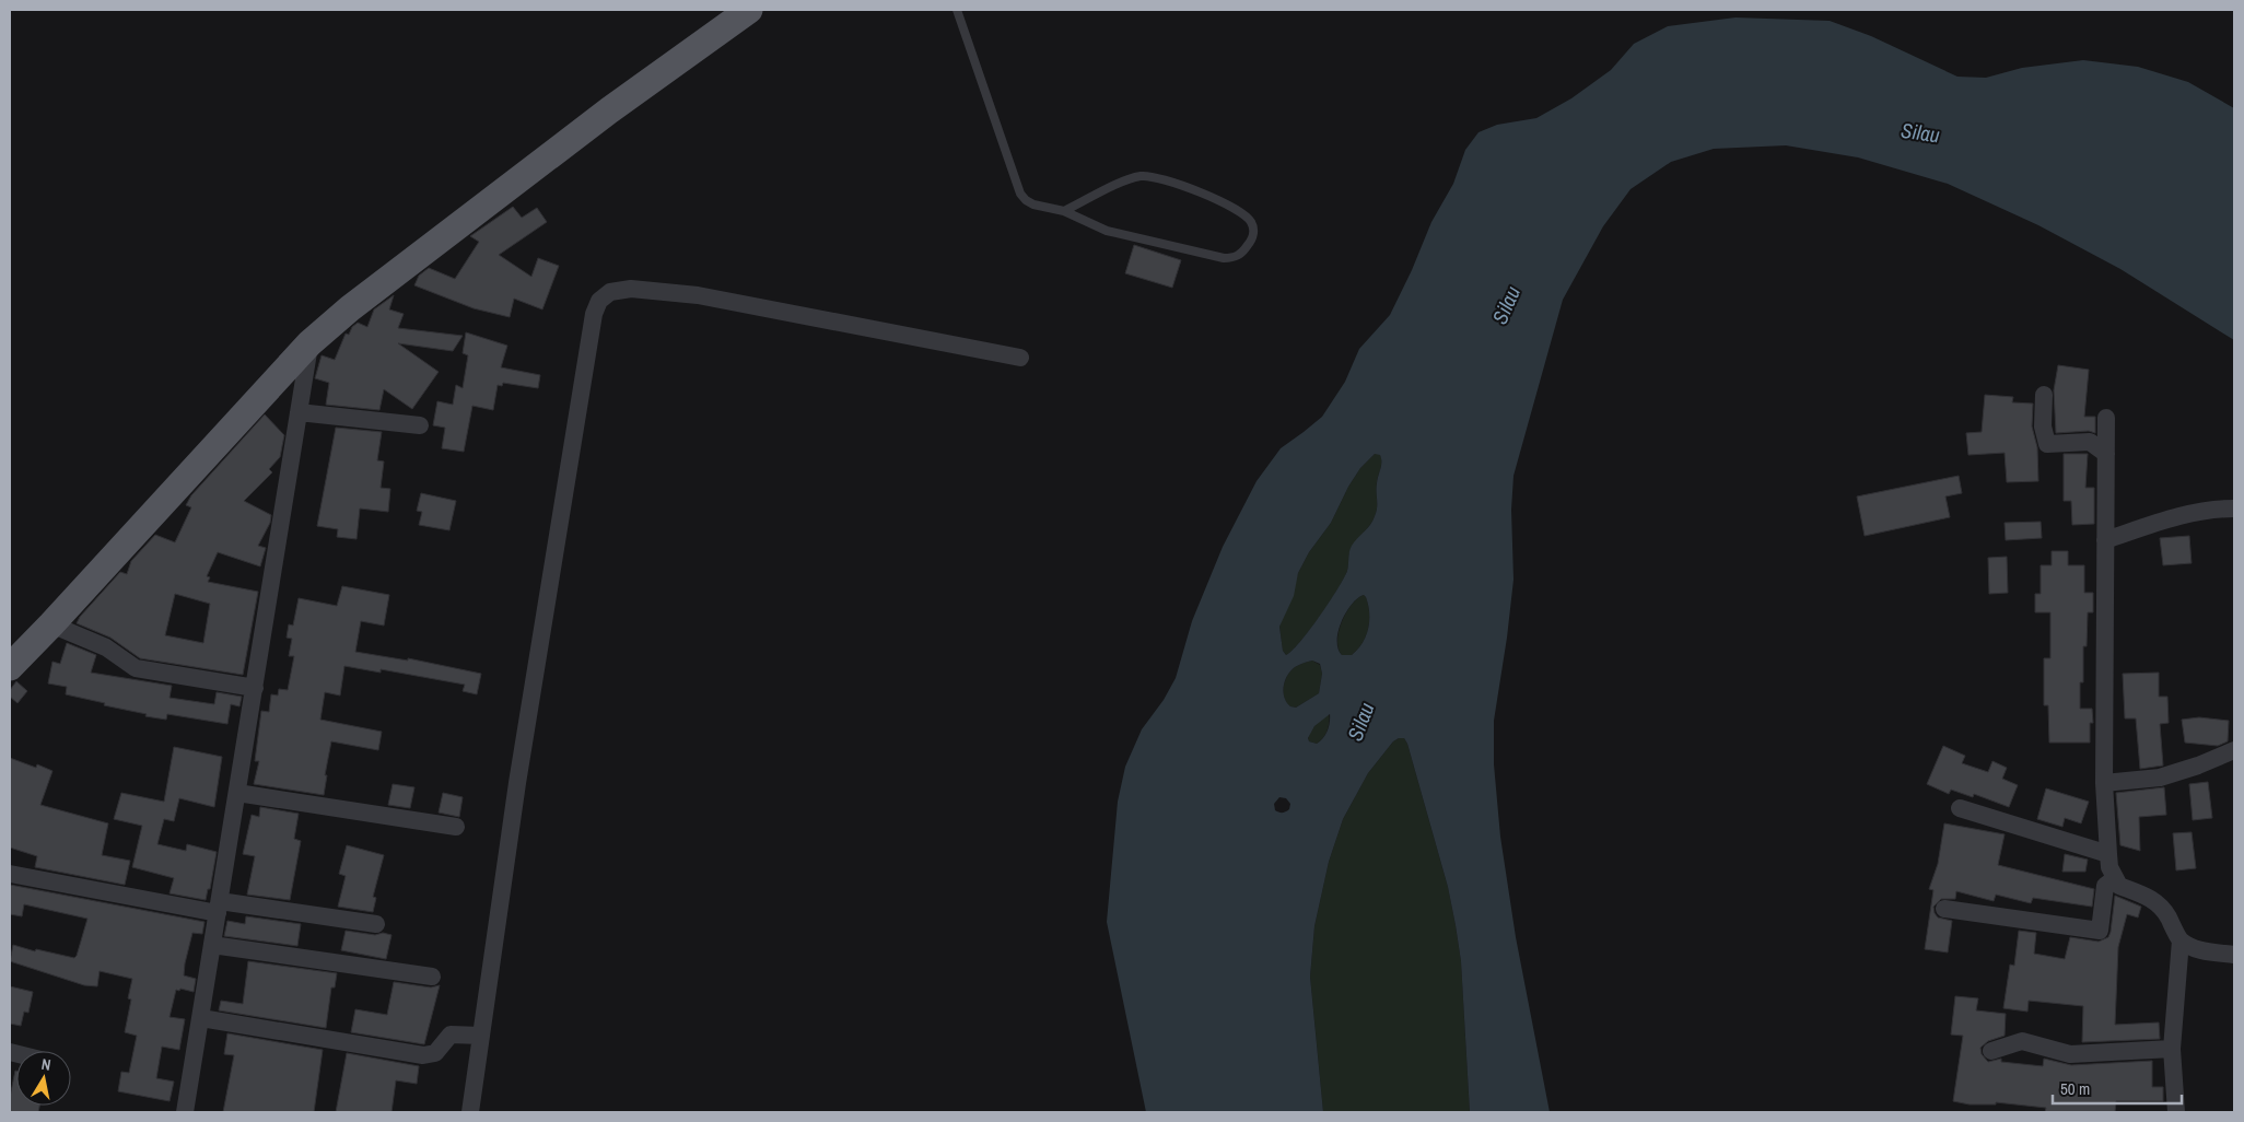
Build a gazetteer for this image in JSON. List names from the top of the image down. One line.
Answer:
{"water":["Silau"],"scale_bar":"50 m","north":"top"}
